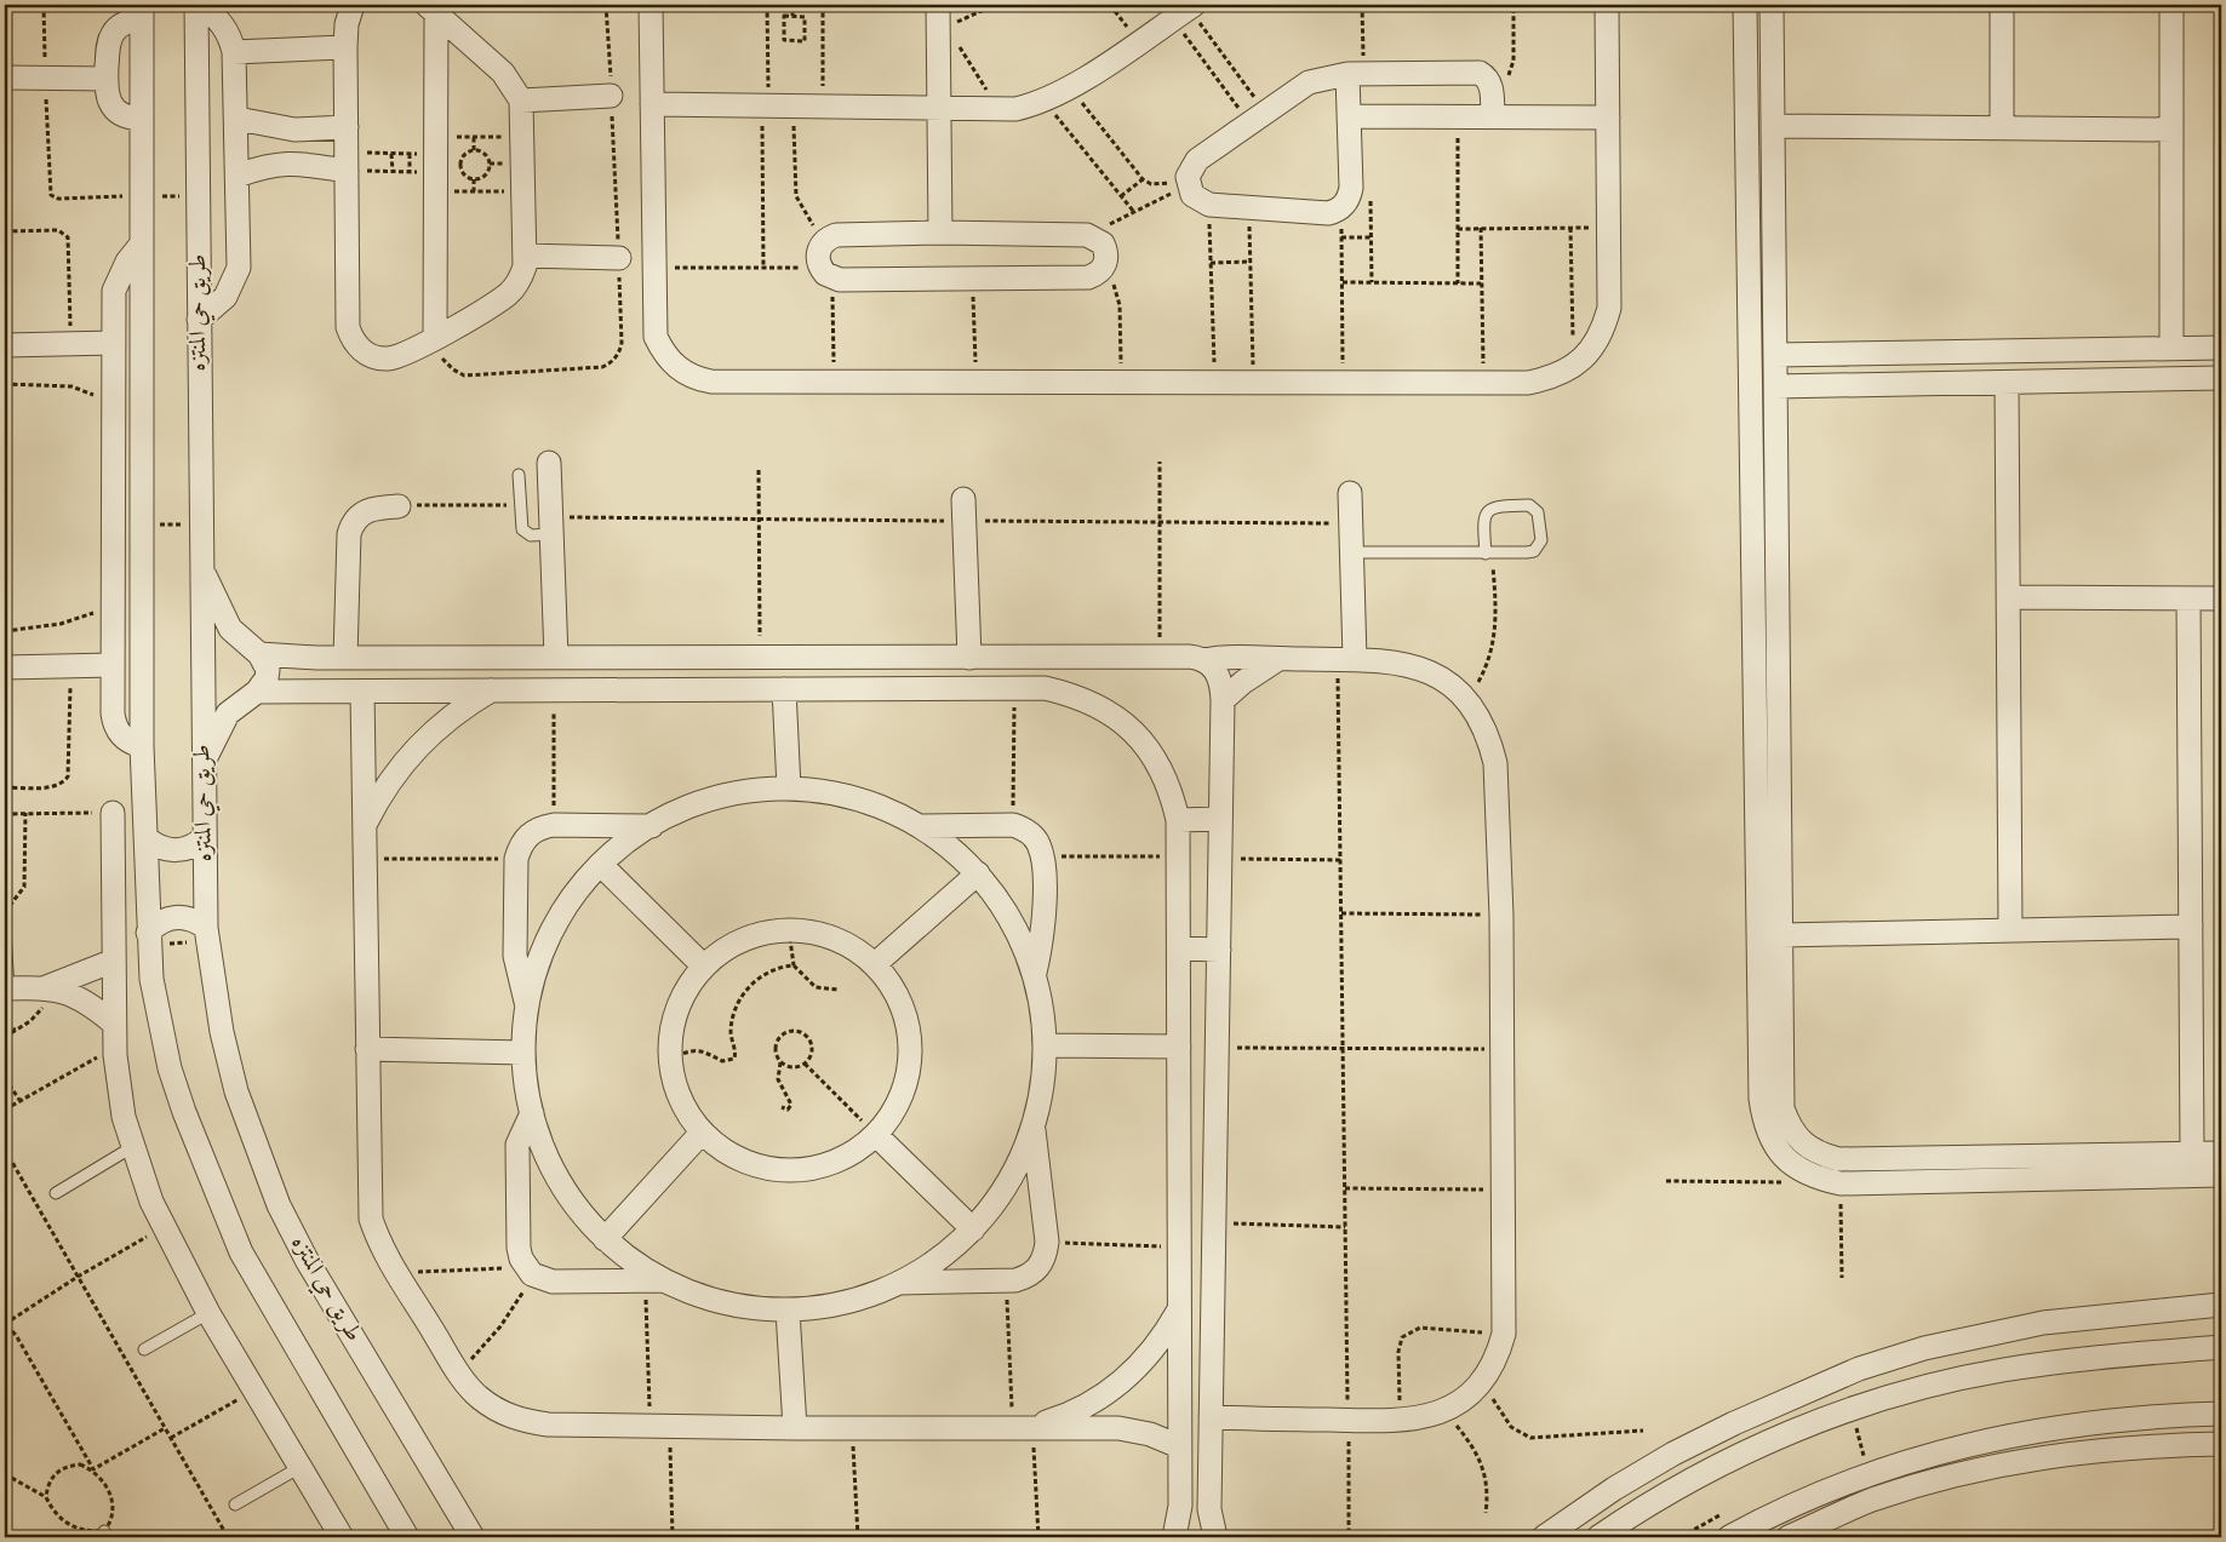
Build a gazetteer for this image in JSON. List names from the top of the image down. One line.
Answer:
{"streets":{"street":["طريق حي المنتزه"]}}
